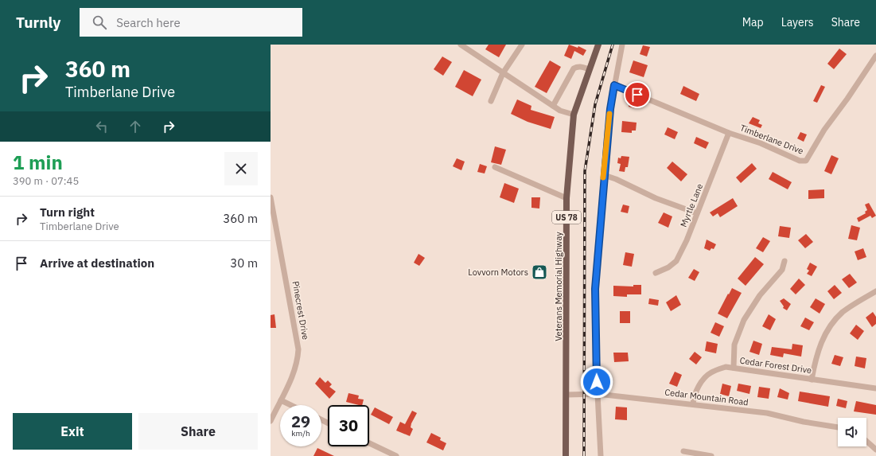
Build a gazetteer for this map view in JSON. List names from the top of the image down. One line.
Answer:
{"streets":{"main road":["US 78","Veterans Memorial Highway"],"street":["Timberlane Drive","Myrtle Lane","Pinecrest Drive","Cedar Forest Drive","Cedar Mountain Road"]},"crossings":[["Timberlane Drive","Myrtle Lane"],["Veterans Memorial Highway","Cedar Mountain Road"],["Cedar Forest Drive","Cedar Mountain Road"]],"places":{"shop":["Lovvorn Motors"]},"page":{"header":"Turnly","search":"Search here","nav":["Map","Layers","Share"],"turn":["360 m","Timberlane Drive"],"heading":["1 min","390 m · 07:45"],"list":[{"name":"Turn right","note":"Timberlane Drive","value":"360 m"},{"name":"Arrive at destination","value":"30 m"}],"speed":"29 km/h","limit":"30","buttons":["Exit","Share"]}}
